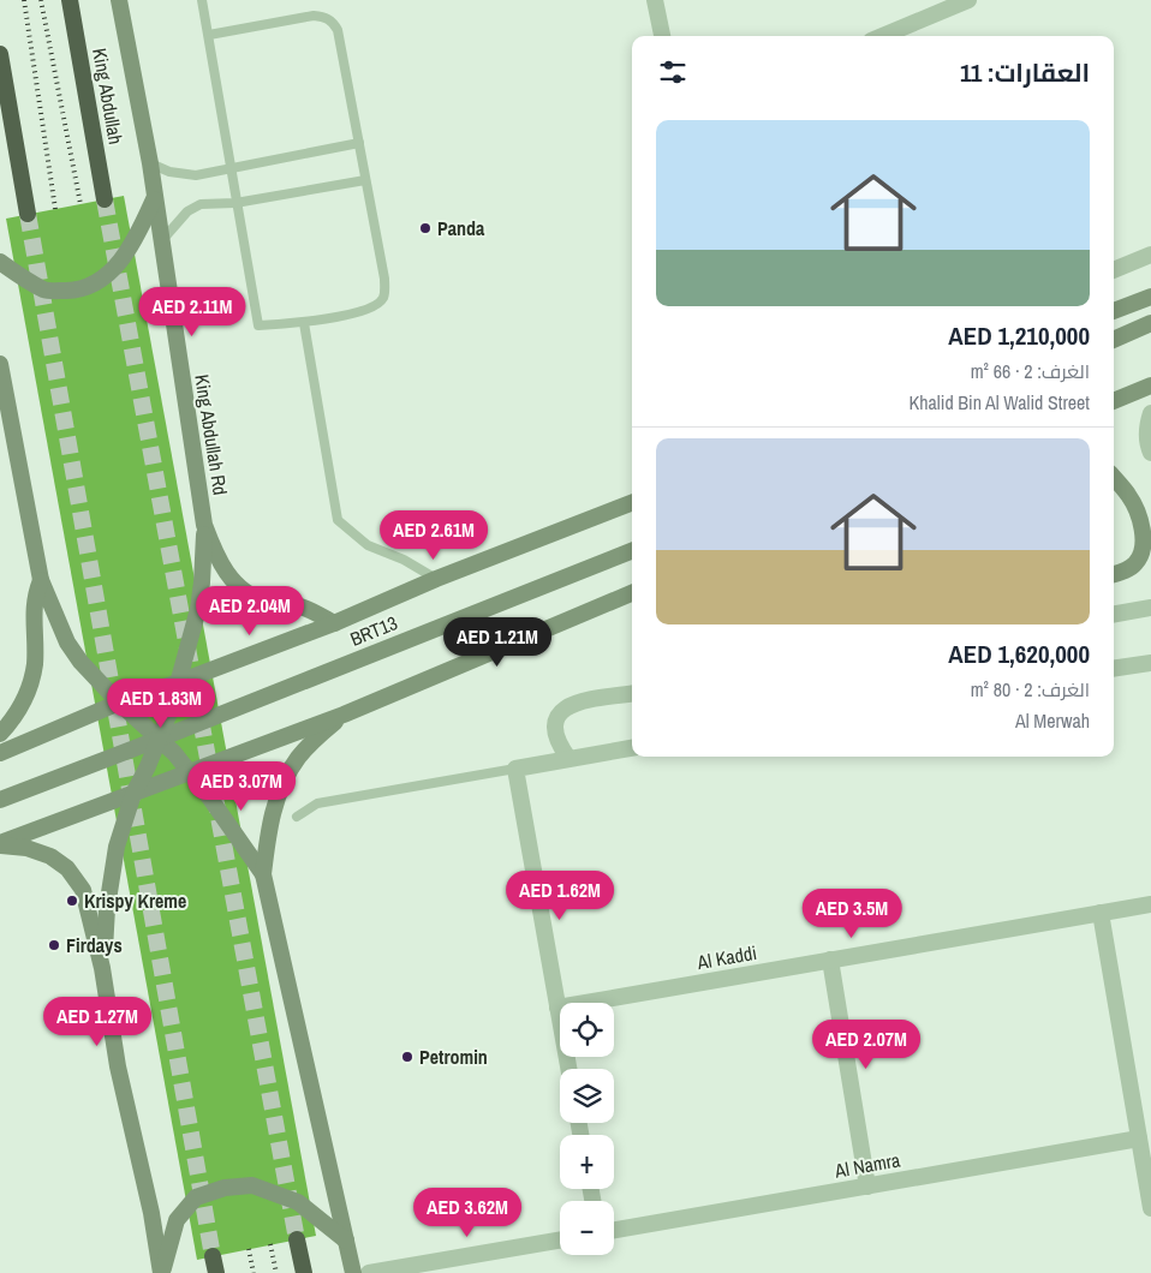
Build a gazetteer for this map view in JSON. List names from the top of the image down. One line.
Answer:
{"streets":{"highway":["King Abdullah"],"main road":["King Abdullah Rd","BRT13"],"street":["Al Kaddi","Al Namra"]},"places":["Panda","Krispy Kreme","Firdays","Petromin"],"page":{"heading":"العقارات: 11","list":[{"name":"AED 1,210,000","note":"الغرف: 2 · 66 m² · Khalid Bin Al Walid Street"},{"name":"AED 1,620,000","note":"الغرف: 2 · 80 m² · Al Merwah"}],"price":["AED 2.11M","AED 2.61M","AED 2.04M","AED 1.21M","AED 1.83M","AED 3.07M","AED 1.62M","AED 3.5M","AED 1.27M","AED 2.07M","AED 3.62M"],"map_buttons":["+","−"]}}
